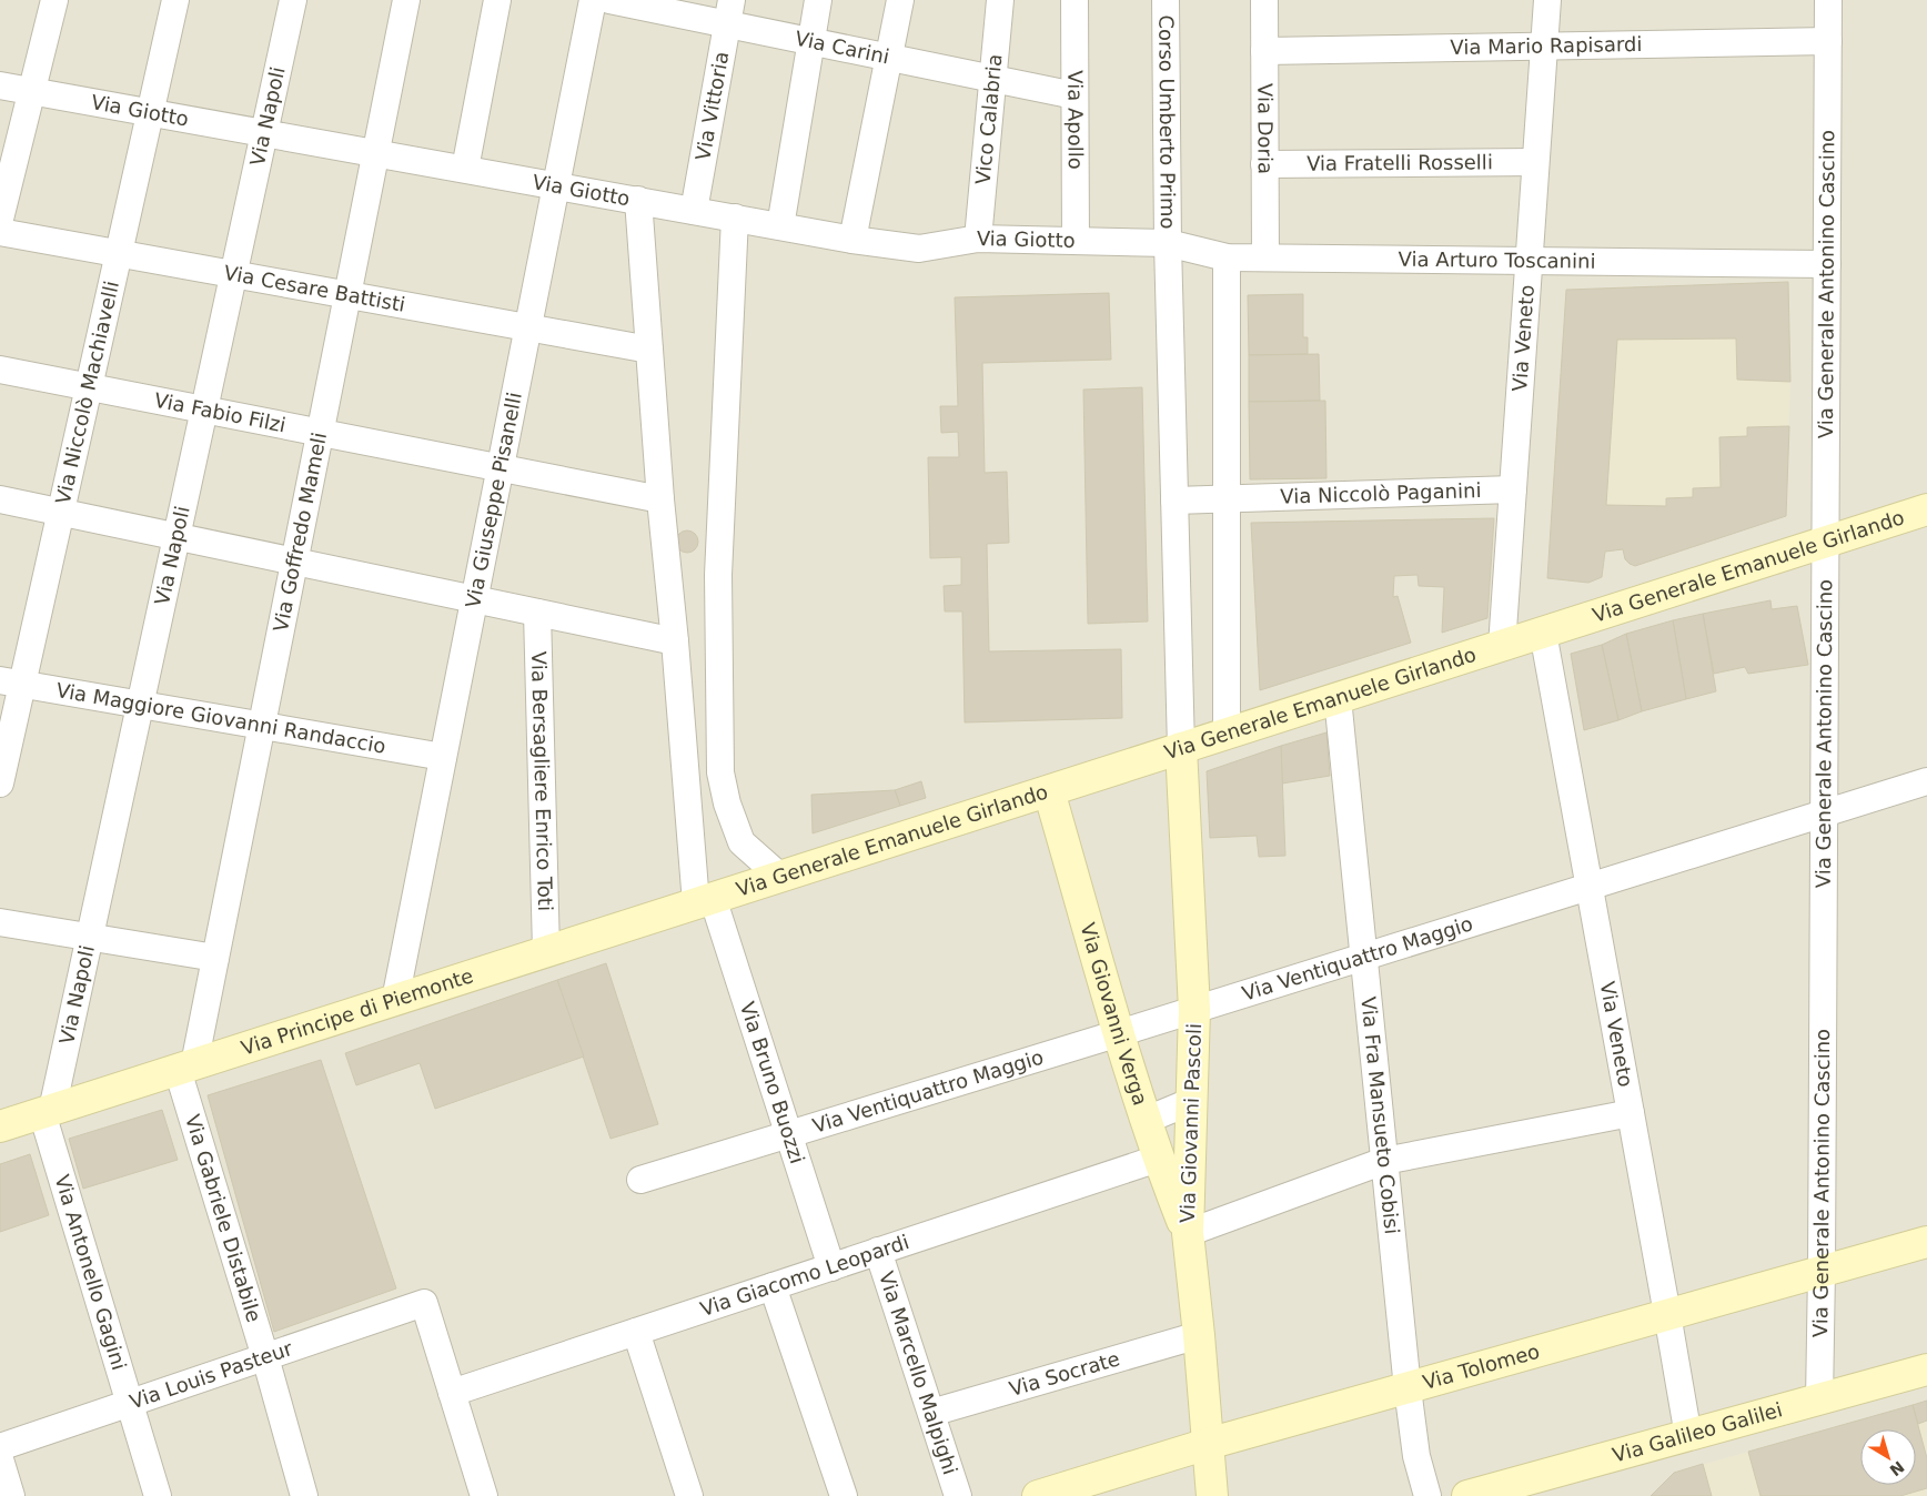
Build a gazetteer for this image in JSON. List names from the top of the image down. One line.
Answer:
{"streets":{"street":["Via Mario Rapisardi","Via Carini","Via Vittoria","Via Giotto","Via Napoli","Vico Calabria","Via Apollo","Corso Umberto Primo","Via Doria","Via Fratelli Rosselli","Via Arturo Toscanini","Via Generale Antonino Cascino","Via Cesare Battisti","Via Veneto","Via Niccolò Machiavelli","Via Fabio Filzi","Via Niccolò Paganini","Via Giuseppe Pisanelli","Via Goffredo Mameli","Via Generale Emanuele Girlando","Via Maggiore Giovanni Randaccio","Via Bersagliere Enrico Toti","Via Ventiquattro Maggio","Via Principe di Piemonte","Via Giovanni Verga","Via Bruno Buozzi","Via Fra Mansueto Cobisi","Via Giovanni Pascoli","Via Gabriele Distabile","Via Antonello Gagini","Via Giacomo Leopardi","Via Tolomeo","Via Marcello Malpighi","Via Socrate","Via Louis Pasteur","Via Galileo Galilei"]},"crossings":[["Via Mario Rapisardi","Via Doria"],["Via Mario Rapisardi","Via Generale Antonino Cascino"],["Via Mario Rapisardi","Via Veneto"],["Via Carini","Via Vittoria"],["Via Carini","Vico Calabria"],["Via Carini","Via Apollo"],["Via Vittoria","Via Giotto"],["Via Giotto","Via Napoli"],["Via Giotto","Vico Calabria"],["Via Giotto","Via Apollo"],["Via Giotto","Corso Umberto Primo"],["Via Giotto","Via Arturo Toscanini"],["Via Giotto","Via Niccolò Machiavelli"],["Via Giotto","Via Giuseppe Pisanelli"],["Via Giotto","Via Goffredo Mameli"],["Via Giotto","Via Bruno Buozzi"],["Via Napoli","Via Cesare Battisti"],["Via Napoli","Via Fabio Filzi"],["Via Napoli","Via Maggiore Giovanni Randaccio"],["Via Napoli","Via Principe di Piemonte"],["Via Napoli","Via Antonello Gagini"],["Corso Umberto Primo","Via Arturo Toscanini"],["Corso Umberto Primo","Via Niccolò Paganini"],["Corso Umberto Primo","Via Generale Emanuele Girlando"],["Corso Umberto Primo","Via Giovanni Pascoli"],["Via Doria","Via Fratelli Rosselli"],["Via Doria","Via Arturo Toscanini"],["Via Fratelli Rosselli","Via Veneto"],["Via Arturo Toscanini","Via Generale Antonino Cascino"],["Via Arturo Toscanini","Via Veneto"],["Via Generale Antonino Cascino","Via Generale Emanuele Girlando"],["Via Generale Antonino Cascino","Via Ventiquattro Maggio"],["Via Generale Antonino Cascino","Via Tolomeo"],["Via Generale Antonino Cascino","Via Galileo Galilei"],["Via Cesare Battisti","Via Niccolò Machiavelli"],["Via Cesare Battisti","Via Giuseppe Pisanelli"],["Via Cesare Battisti","Via Goffredo Mameli"],["Via Cesare Battisti","Via Bruno Buozzi"],["Via Veneto","Via Niccolò Paganini"],["Via Veneto","Via Generale Emanuele Girlando"],["Via Veneto","Via Ventiquattro Maggio"],["Via Veneto","Via Tolomeo"],["Via Veneto","Via Galileo Galilei"],["Via Niccolò Machiavelli","Via Fabio Filzi"],["Via Niccolò Machiavelli","Via Maggiore Giovanni Randaccio"],["Via Fabio Filzi","Via Giuseppe Pisanelli"],["Via Fabio Filzi","Via Goffredo Mameli"],["Via Fabio Filzi","Via Bruno Buozzi"],["Via Giuseppe Pisanelli","Via Maggiore Giovanni Randaccio"],["Via Giuseppe Pisanelli","Via Principe di Piemonte"],["Via Goffredo Mameli","Via Maggiore Giovanni Randaccio"],["Via Goffredo Mameli","Via Principe di Piemonte"],["Via Goffredo Mameli","Via Gabriele Distabile"],["Via Generale Emanuele Girlando","Via Principe di Piemonte"],["Via Generale Emanuele Girlando","Via Giovanni Verga"],["Via Generale Emanuele Girlando","Via Bruno Buozzi"],["Via Generale Emanuele Girlando","Via Fra Mansueto Cobisi"],["Via Generale Emanuele Girlando","Via Giovanni Pascoli"],["Via Bersagliere Enrico Toti","Via Principe di Piemonte"],["Via Ventiquattro Maggio","Via Giovanni Verga"],["Via Ventiquattro Maggio","Via Bruno Buozzi"],["Via Ventiquattro Maggio","Via Fra Mansueto Cobisi"],["Via Ventiquattro Maggio","Via Giovanni Pascoli"],["Via Principe di Piemonte","Via Bruno Buozzi"],["Via Principe di Piemonte","Via Gabriele Distabile"],["Via Principe di Piemonte","Via Antonello Gagini"],["Via Giovanni Verga","Via Giovanni Pascoli"],["Via Giovanni Verga","Via Giacomo Leopardi"],["Via Bruno Buozzi","Via Giacomo Leopardi"],["Via Fra Mansueto Cobisi","Via Tolomeo"],["Via Giovanni Pascoli","Via Tolomeo"],["Via Giovanni Pascoli","Via Socrate"],["Via Gabriele Distabile","Via Louis Pasteur"],["Via Antonello Gagini","Via Louis Pasteur"],["Via Giacomo Leopardi","Via Marcello Malpighi"],["Via Giacomo Leopardi","Via Louis Pasteur"],["Via Marcello Malpighi","Via Socrate"]],"north":"bottom right"}
